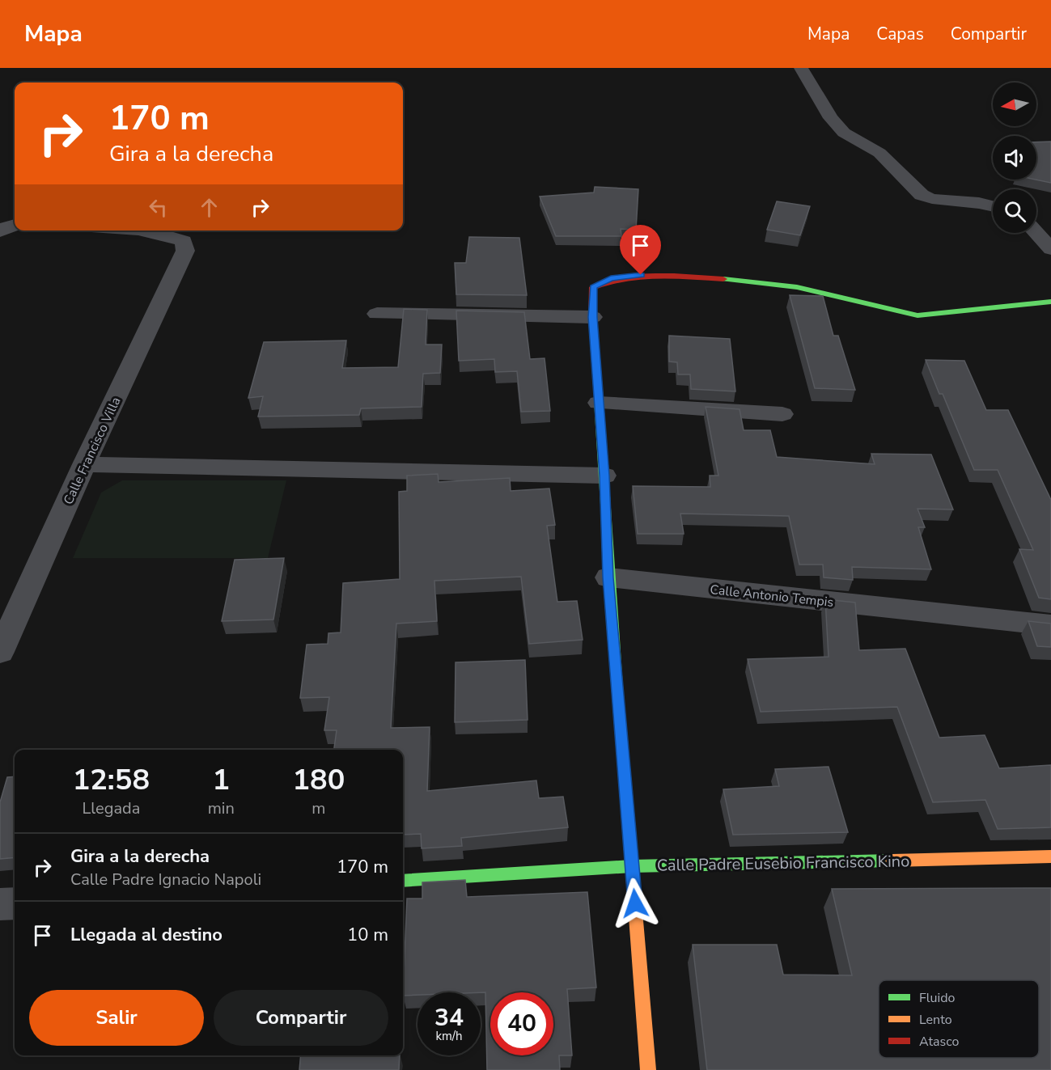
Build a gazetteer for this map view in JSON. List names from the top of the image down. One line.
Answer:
{"streets":{"street":["Calle Francisco Villa","Calle Antonio Tempis","Calle Padre Eusebio Francisco Kino"]},"legend":["Fluido","Lento","Atasco"],"north":"left","page":{"header":"Mapa","nav":["Mapa","Capas","Compartir"],"turn":["170 m","Gira a la derecha"],"eta":["12:58","Llegada","1","min","180","m"],"list":[{"name":"Gira a la derecha","note":"Calle Padre Ignacio Napoli","value":"170 m"},{"name":"Llegada al destino","value":"10 m"}],"buttons":["Salir","Compartir"],"speed":"34 km/h","limit":"40"}}
